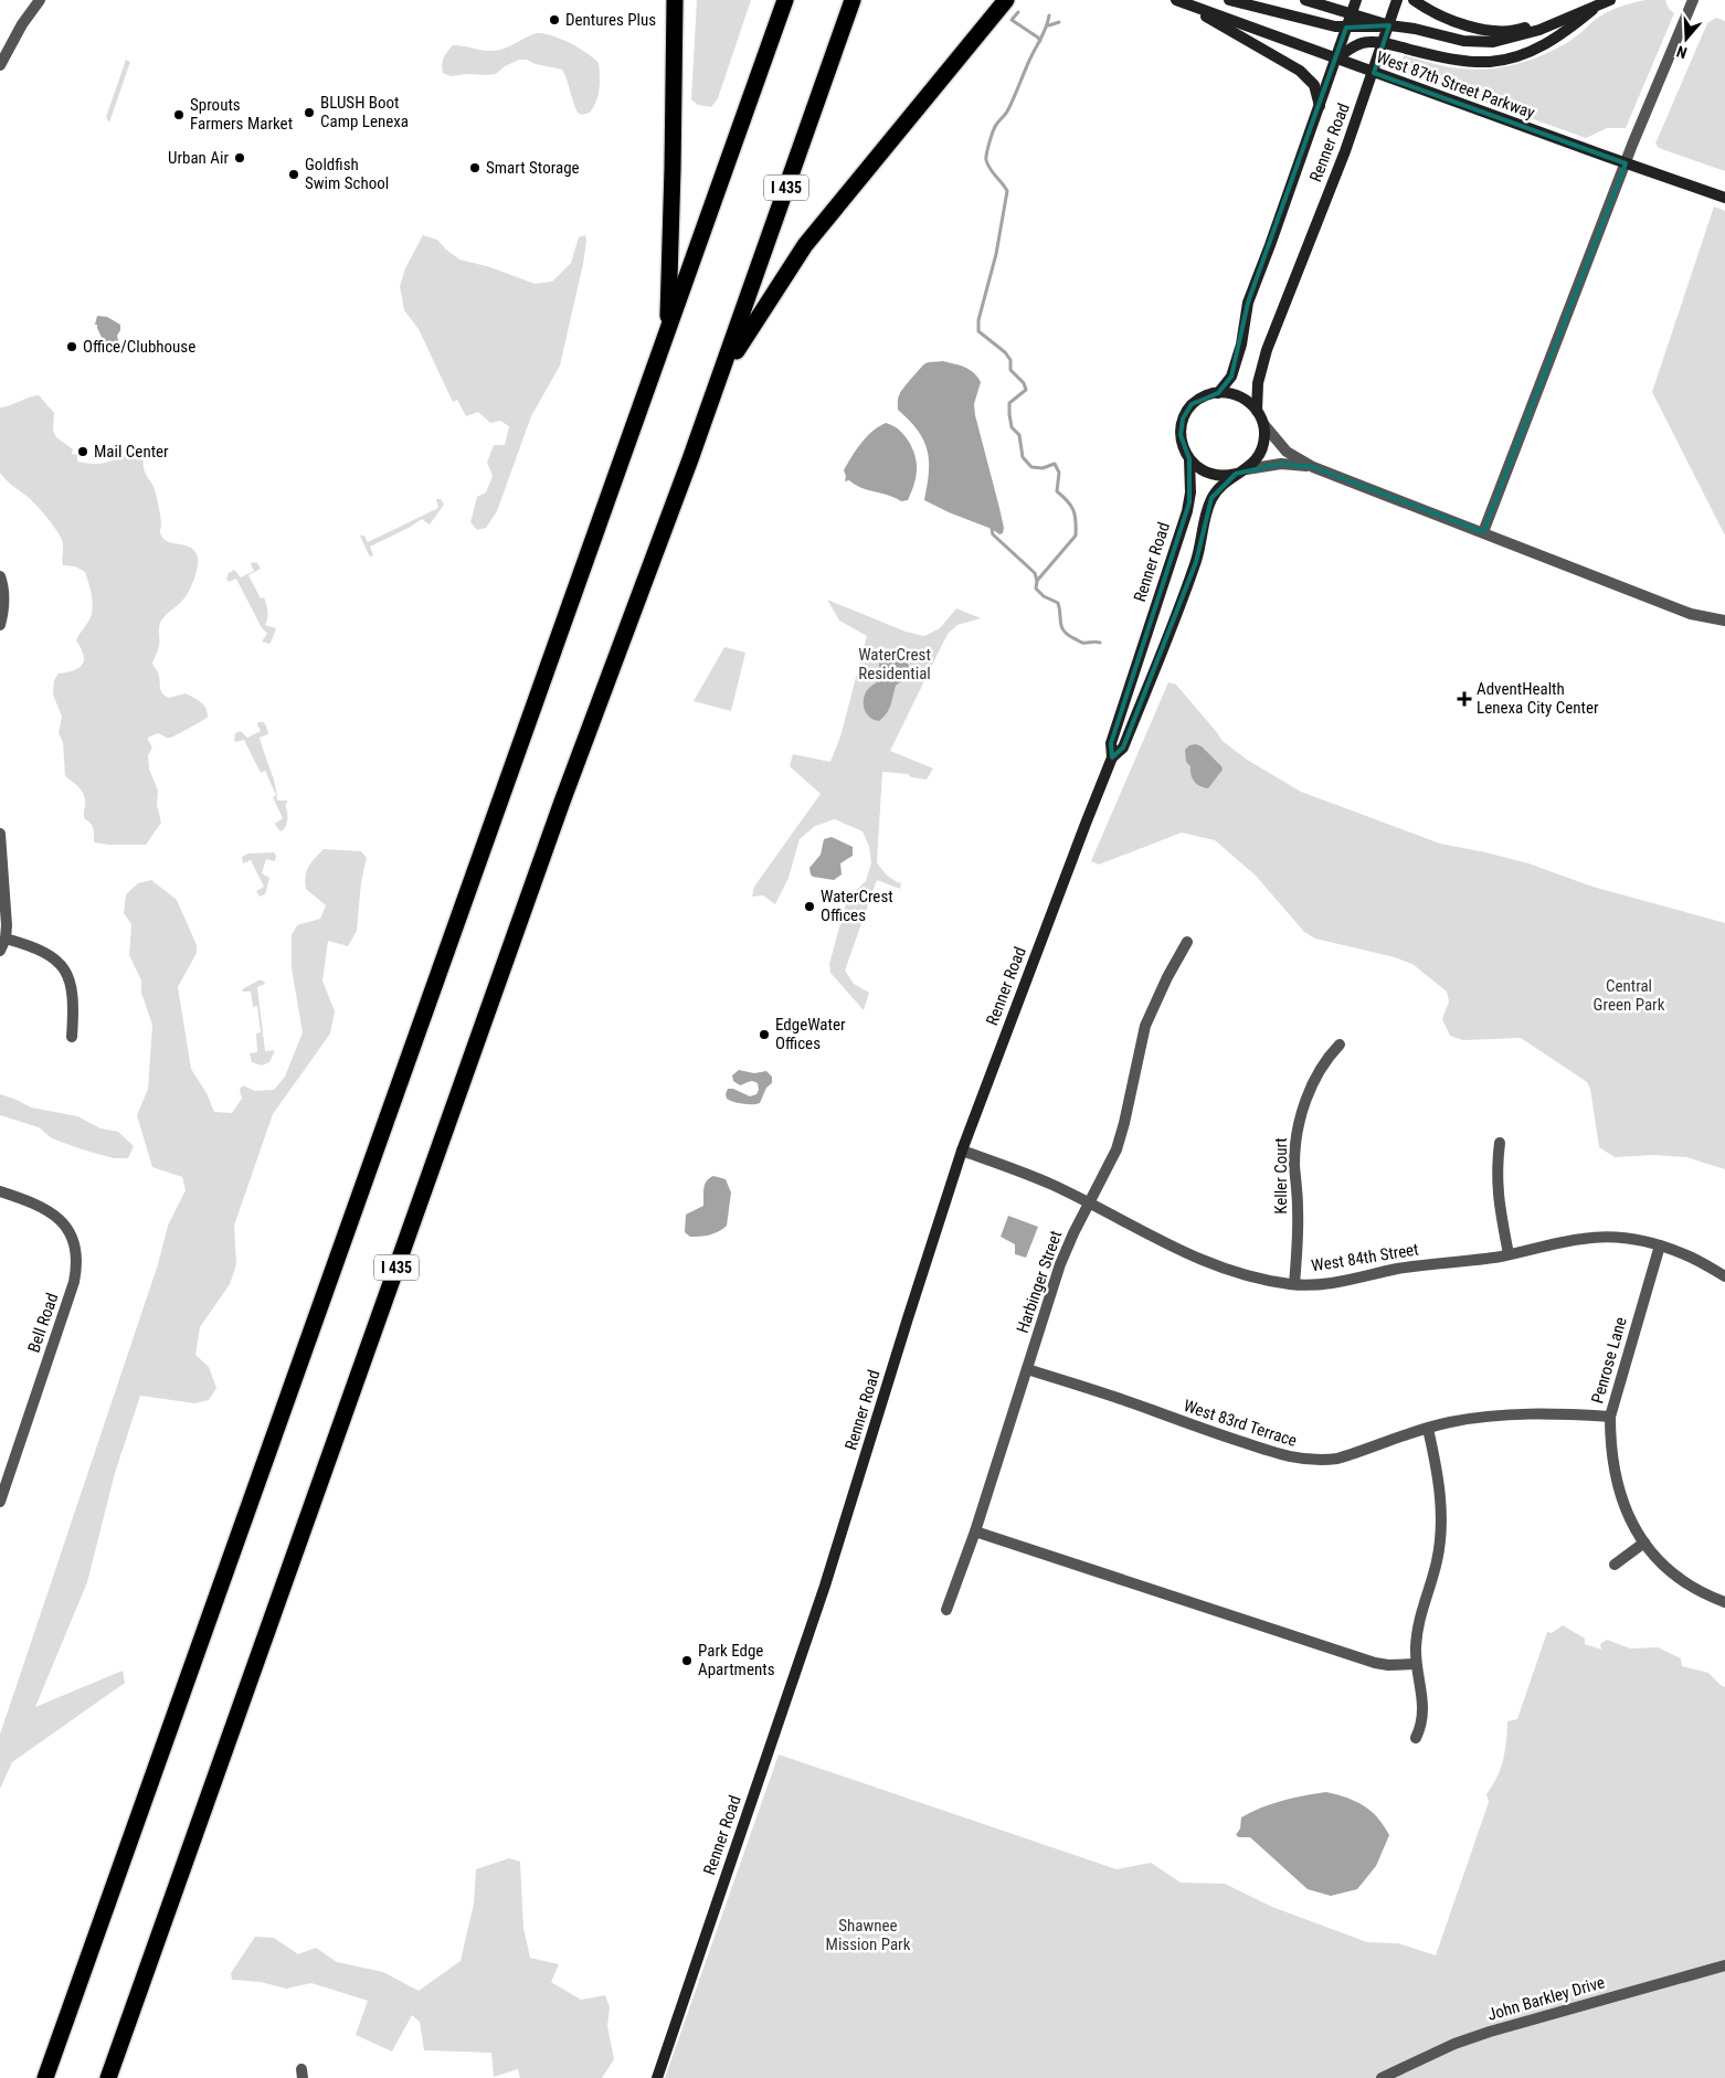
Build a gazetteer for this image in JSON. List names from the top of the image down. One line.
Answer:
{"streets":{"highway":["I 435"],"main road":["West 87th Street Parkway","Renner Road"],"street":["Keller Court","West 84th Street","Harbinger Street","Bell Road","Penrose Lane","West 83rd Terrace","John Barkley Drive"]},"crossings":[["West 87th Street Parkway","Renner Road"],["Renner Road","West 84th Street"],["Keller Court","West 84th Street"],["West 84th Street","Harbinger Street"],["West 84th Street","Penrose Lane"],["Harbinger Street","West 83rd Terrace"],["Penrose Lane","West 83rd Terrace"]],"parks":["WaterCrest Residential","Central Green Park","Shawnee Mission Park"],"places":{"other":["Dentures Plus","BLUSH Boot Camp Lenexa","Sprouts Farmers Market","Urban Air","Smart Storage","Goldfish Swim School","Office/Clubhouse","Mail Center","WaterCrest Offices","EdgeWater Offices","Park Edge Apartments"],"health":["AdventHealth Lenexa City Center"]},"north":"bottom"}
